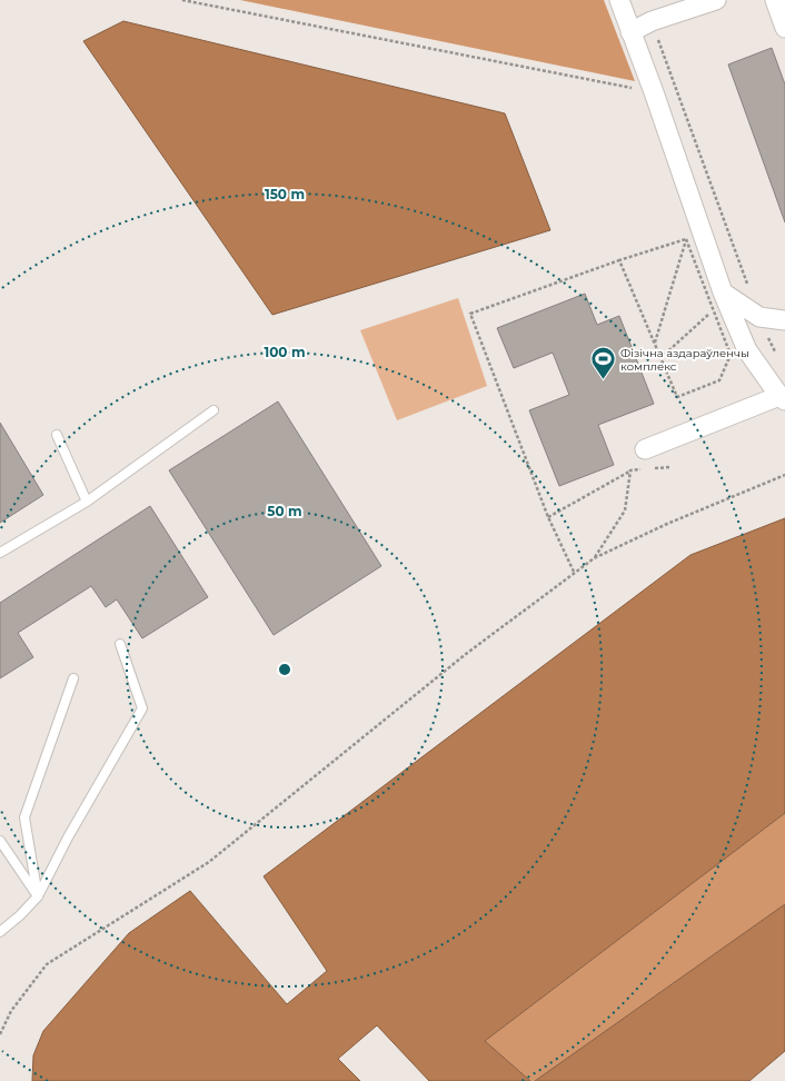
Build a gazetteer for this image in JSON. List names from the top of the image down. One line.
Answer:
{"places":{"sports":["Фізічна аздараўленчы комплекс"]},"rings":["150 m","100 m","50 m"]}
